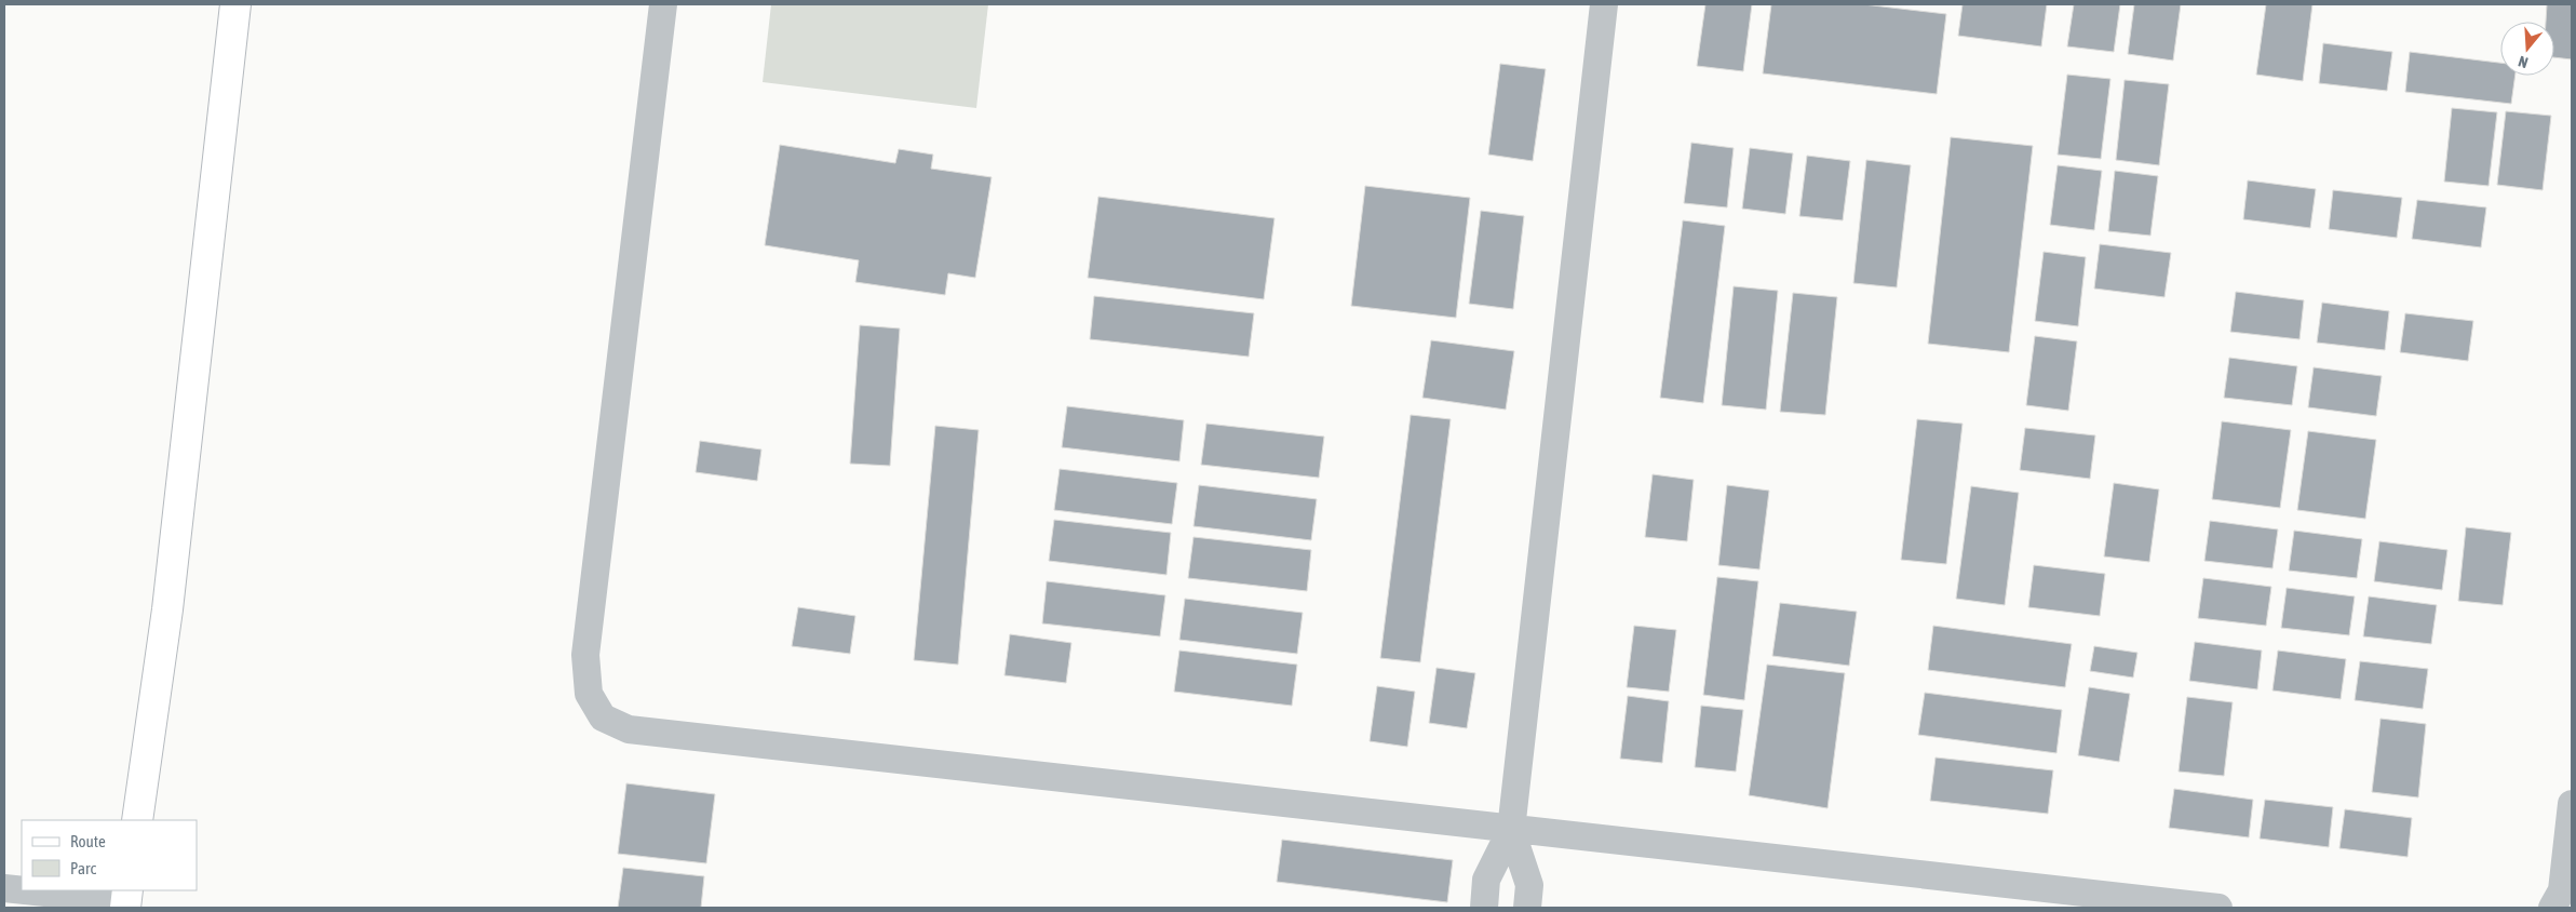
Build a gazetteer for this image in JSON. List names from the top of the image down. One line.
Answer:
{"legend":["Route","Parc"],"north":"bottom"}
